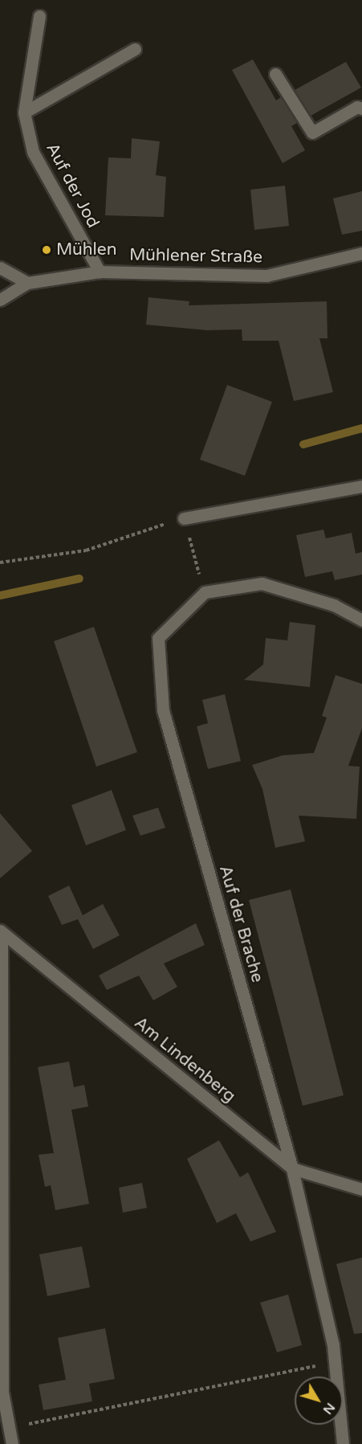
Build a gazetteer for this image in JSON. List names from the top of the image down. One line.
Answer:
{"streets":{"street":["Auf der Jod","Mühlener Straße","Auf der Brache","Am Lindenberg"]},"crossings":[["Auf der Jod","Mühlener Straße"],["Auf der Brache","Am Lindenberg"]],"places":["Mühlen"],"north":"bottom right"}
